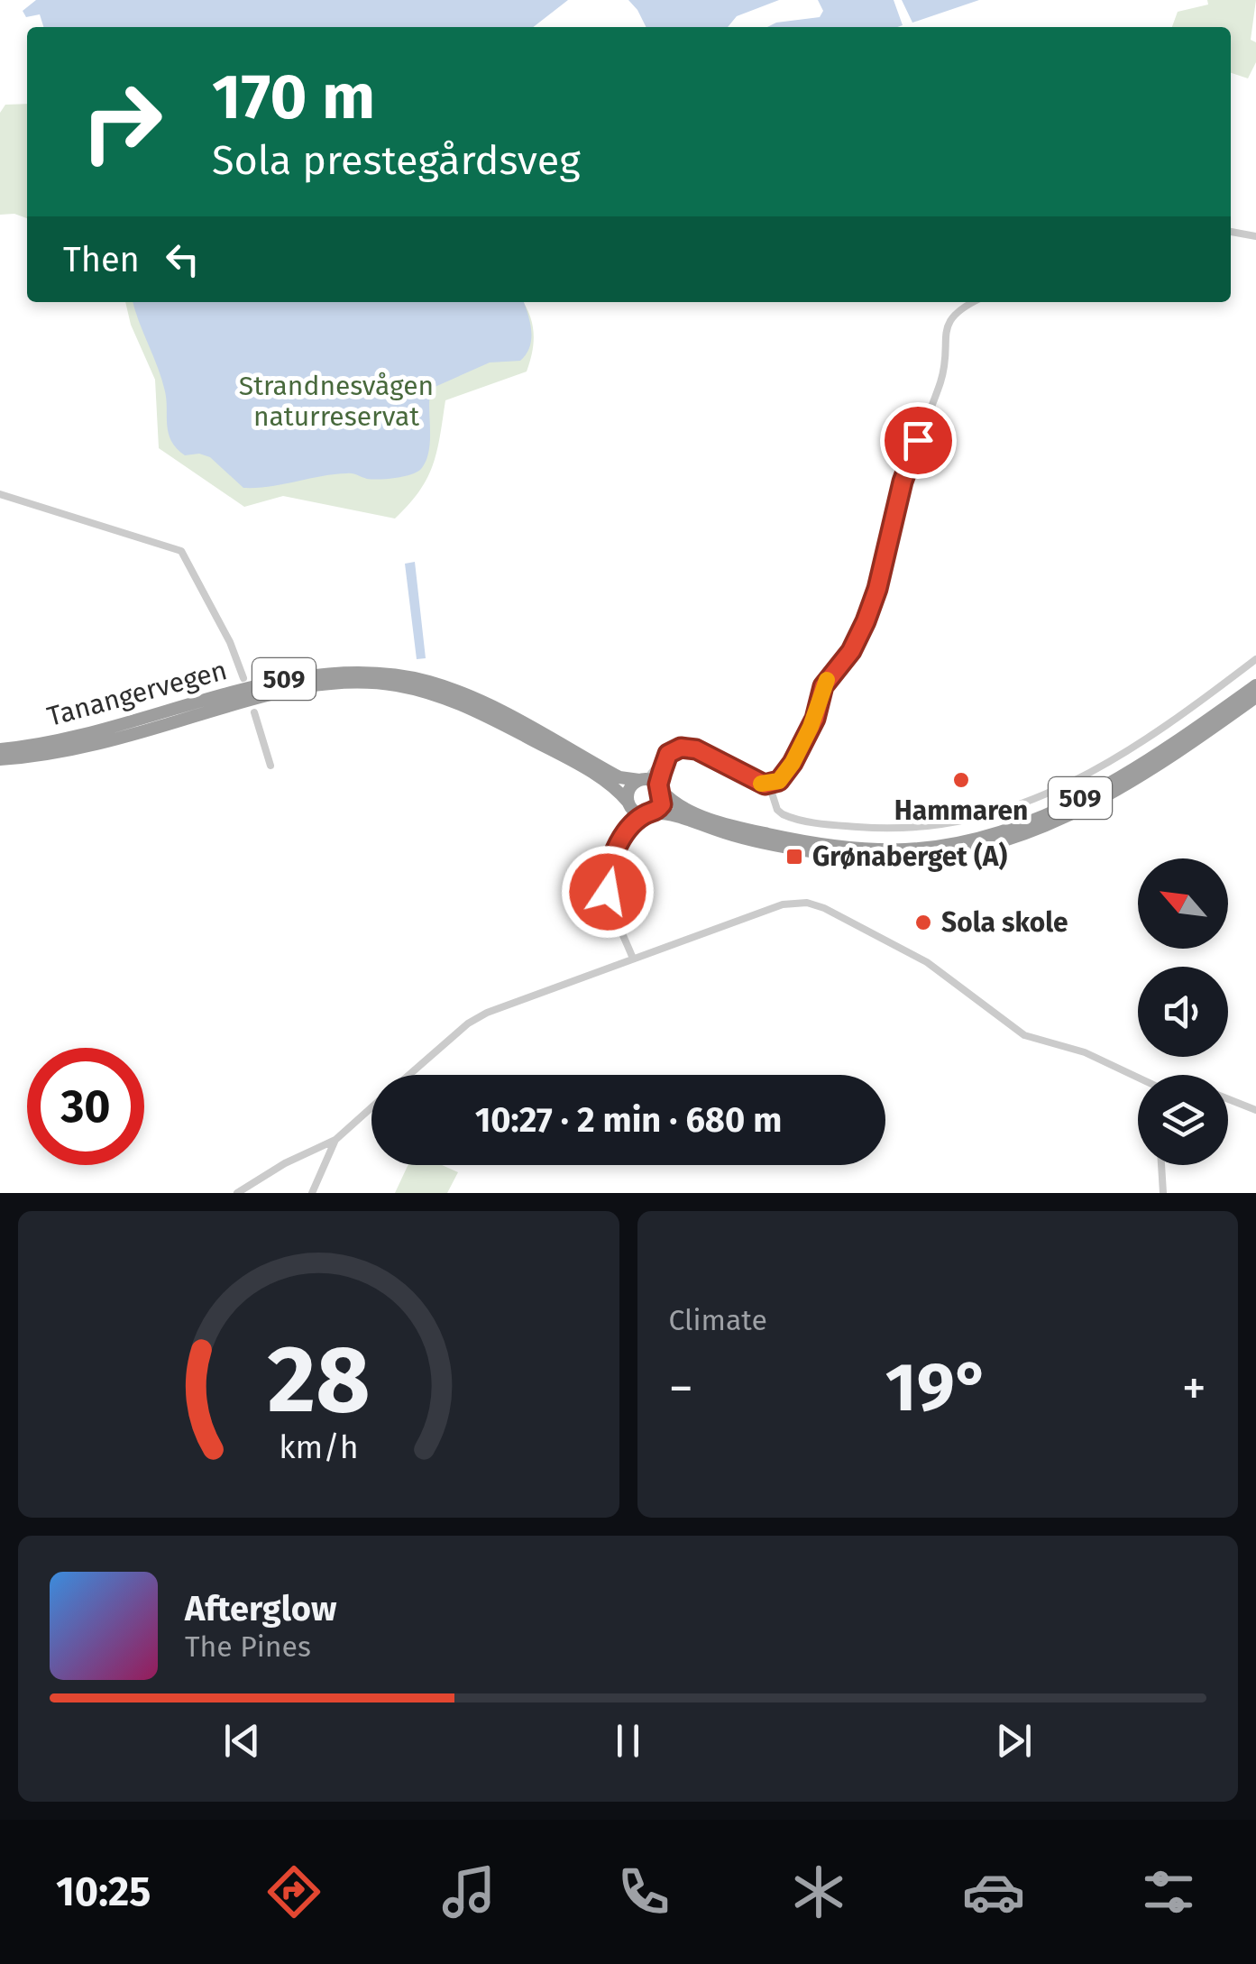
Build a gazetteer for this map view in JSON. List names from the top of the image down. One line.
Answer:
{"streets":{"highway":["509","Tanangervegen"]},"parks":["Strandnesvågen naturreservat"],"places":{"other":["Hammaren","Sola skole"],"transit":["Grønaberget (A)"]},"north":"top left","page":{"turn":["170 m","Sola prestegårdsveg"],"then":"Then","limit":"30","trip":"10:27 · 2 min · 680 m","tile":"Climate","heat":["−","19°","+"],"song":["Afterglow","The Pines"],"tabs":"10:25","gauge":["28","km/h"]}}
